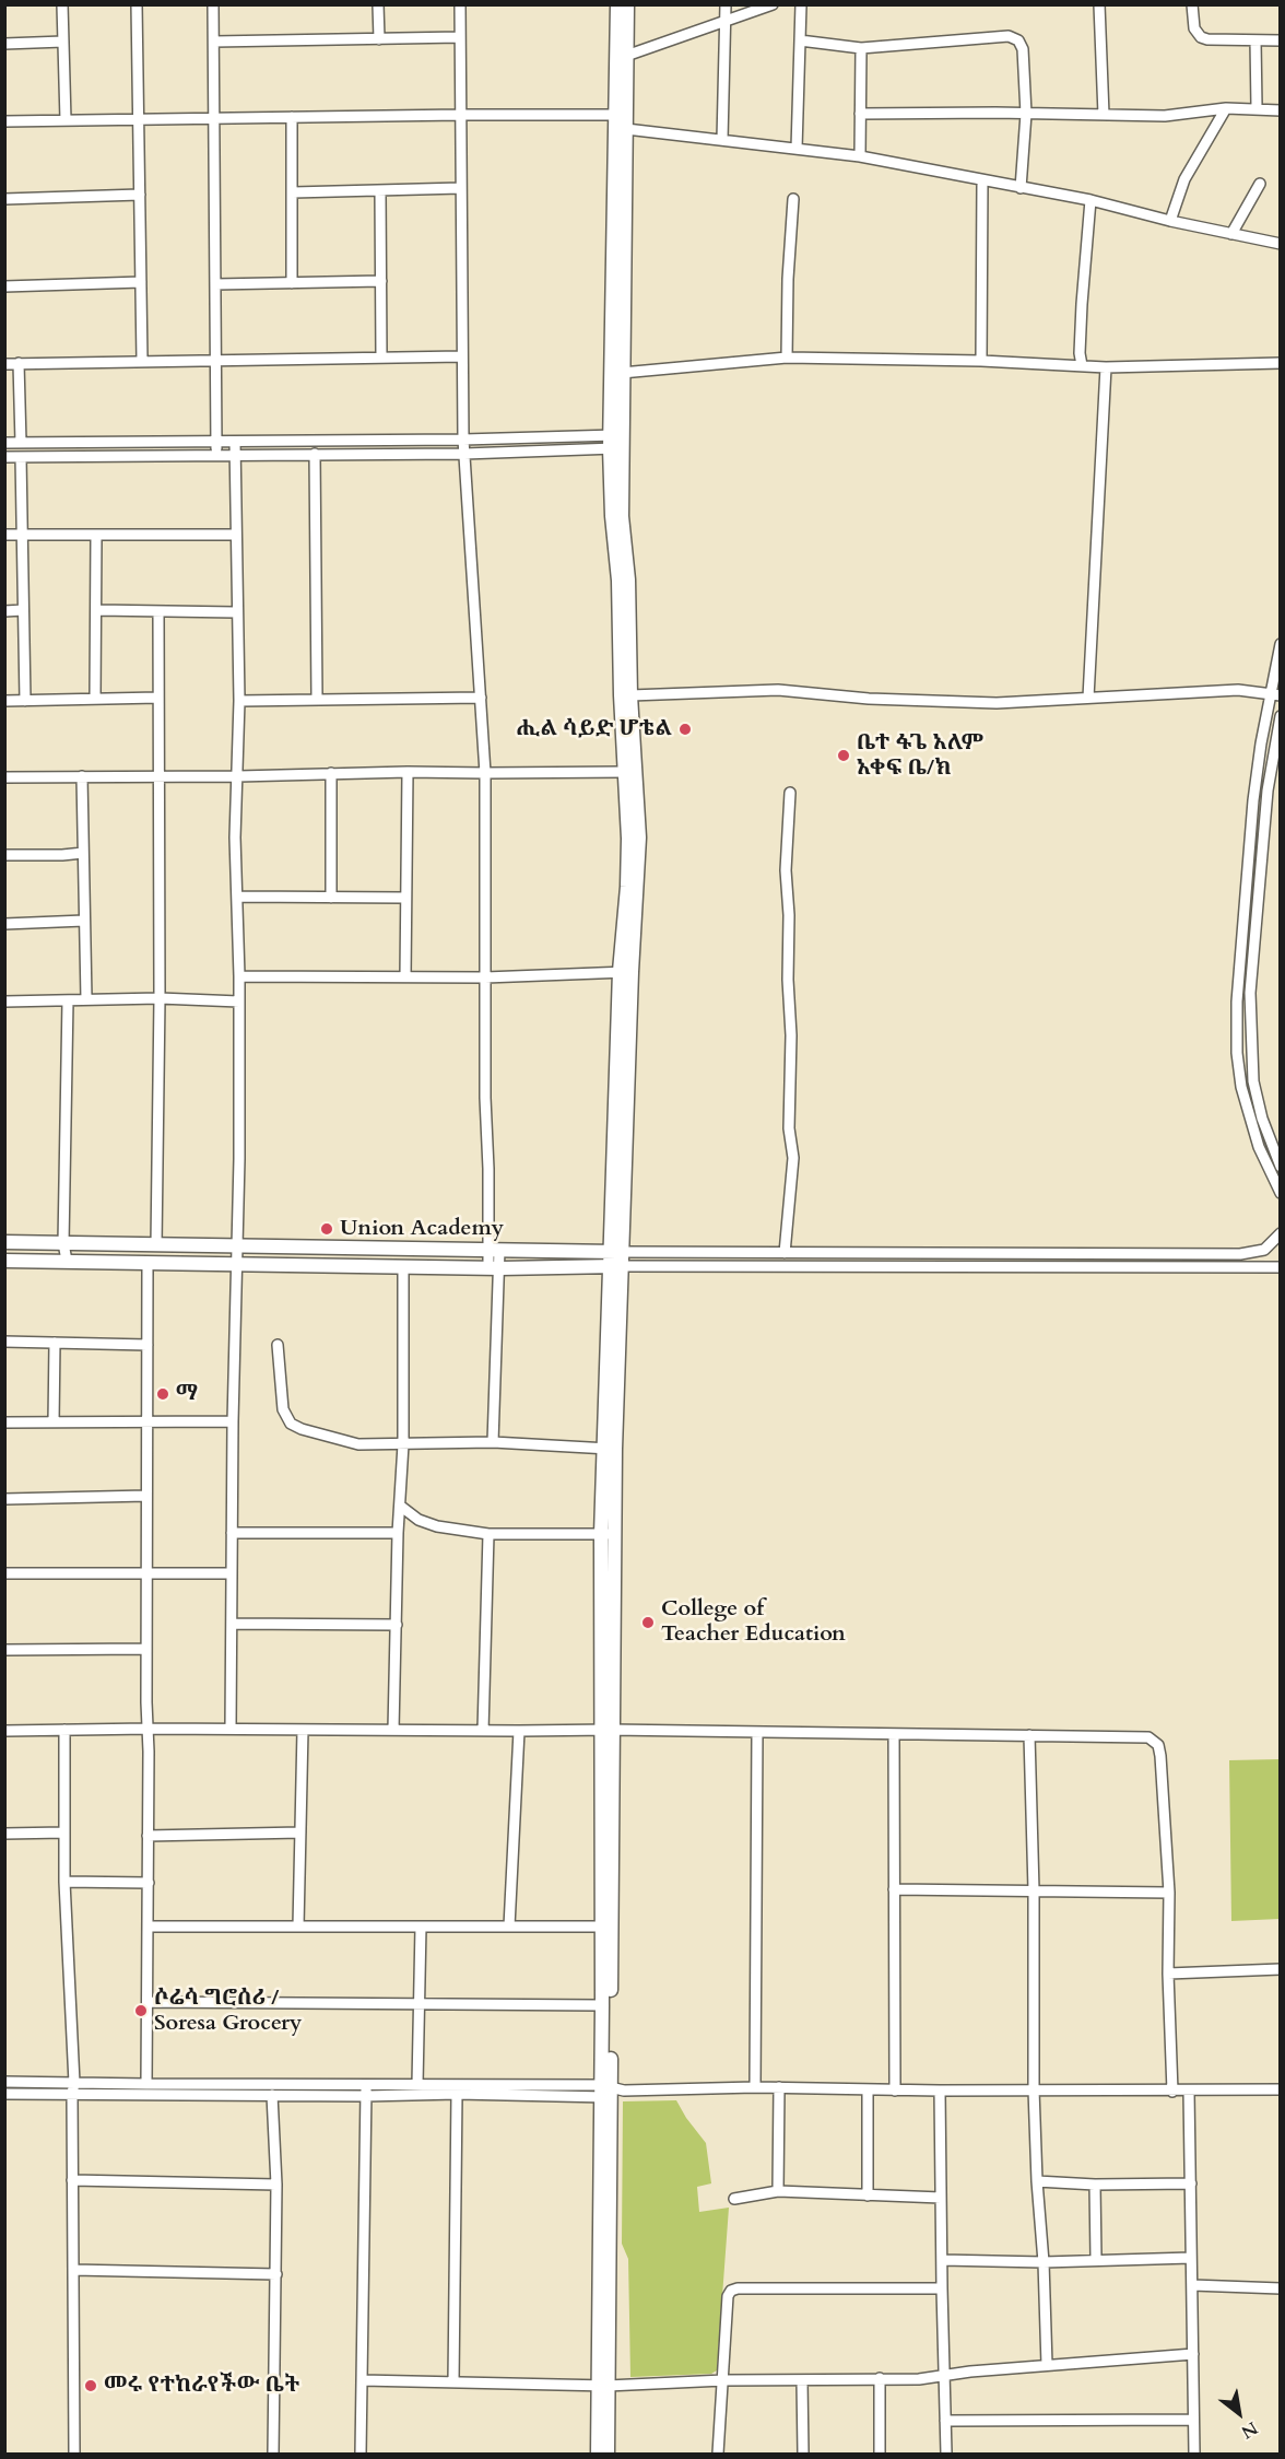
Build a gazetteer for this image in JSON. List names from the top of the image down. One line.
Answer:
{"places":["ሒል ሳይድ ሆቴል","ቤተ ፋጌ አለም አቀፍ ቤ/ክ","Union Academy","ማ","College of Teacher Education","ሶሬሳ ግሮሰሪ / Soresa Grocery","መሩ የተከራየችው ቤት"],"north":"bottom right"}
